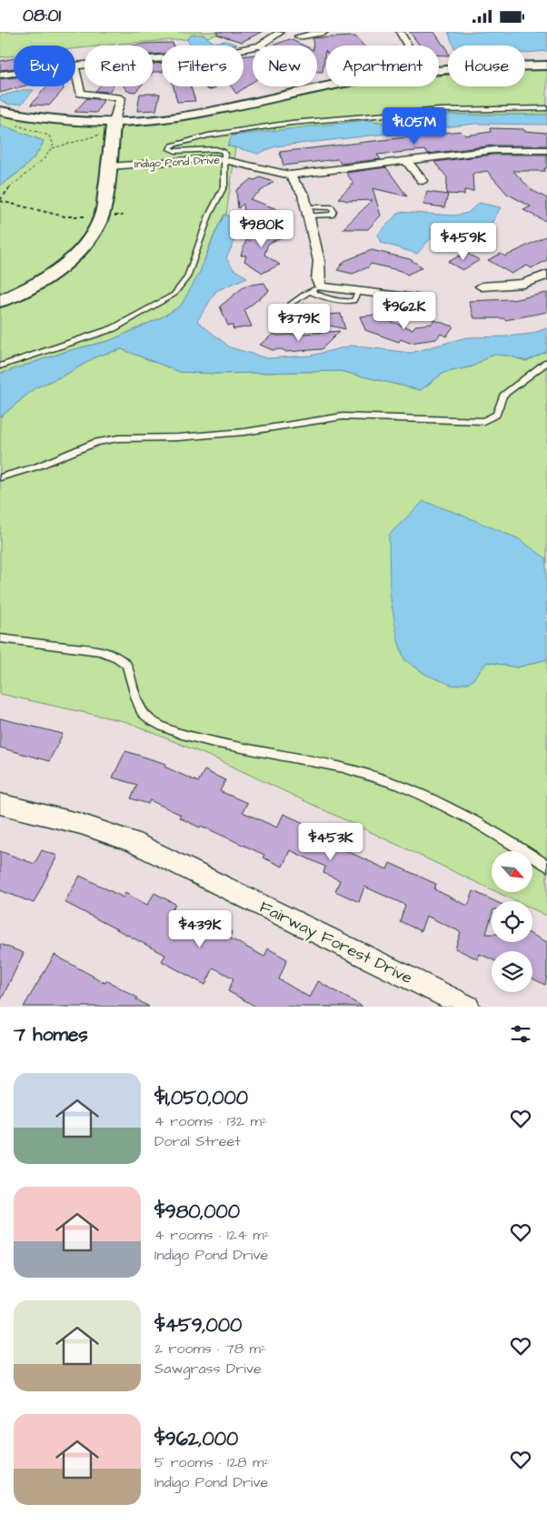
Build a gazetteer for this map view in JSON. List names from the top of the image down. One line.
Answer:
{"streets":{"street":["Indigo Pond Drive","Fairway Forest Drive"]},"north":"bottom right","page":{"status":"08:01","chip":["Buy","Rent","Filters","New","Apartment","House"],"price":["$1.05M","$980K","$459K","$962K","$379K","$453K","$439K"],"heading":"7 homes","list":[{"name":"$1,050,000","note":"4 rooms · 132 m² · Doral Street"},{"name":"$980,000","note":"4 rooms · 124 m² · Indigo Pond Drive"},{"name":"$459,000","note":"2 rooms · 78 m² · Sawgrass Drive"},{"name":"$962,000","note":"5 rooms · 128 m² · Indigo Pond Drive"}]}}
